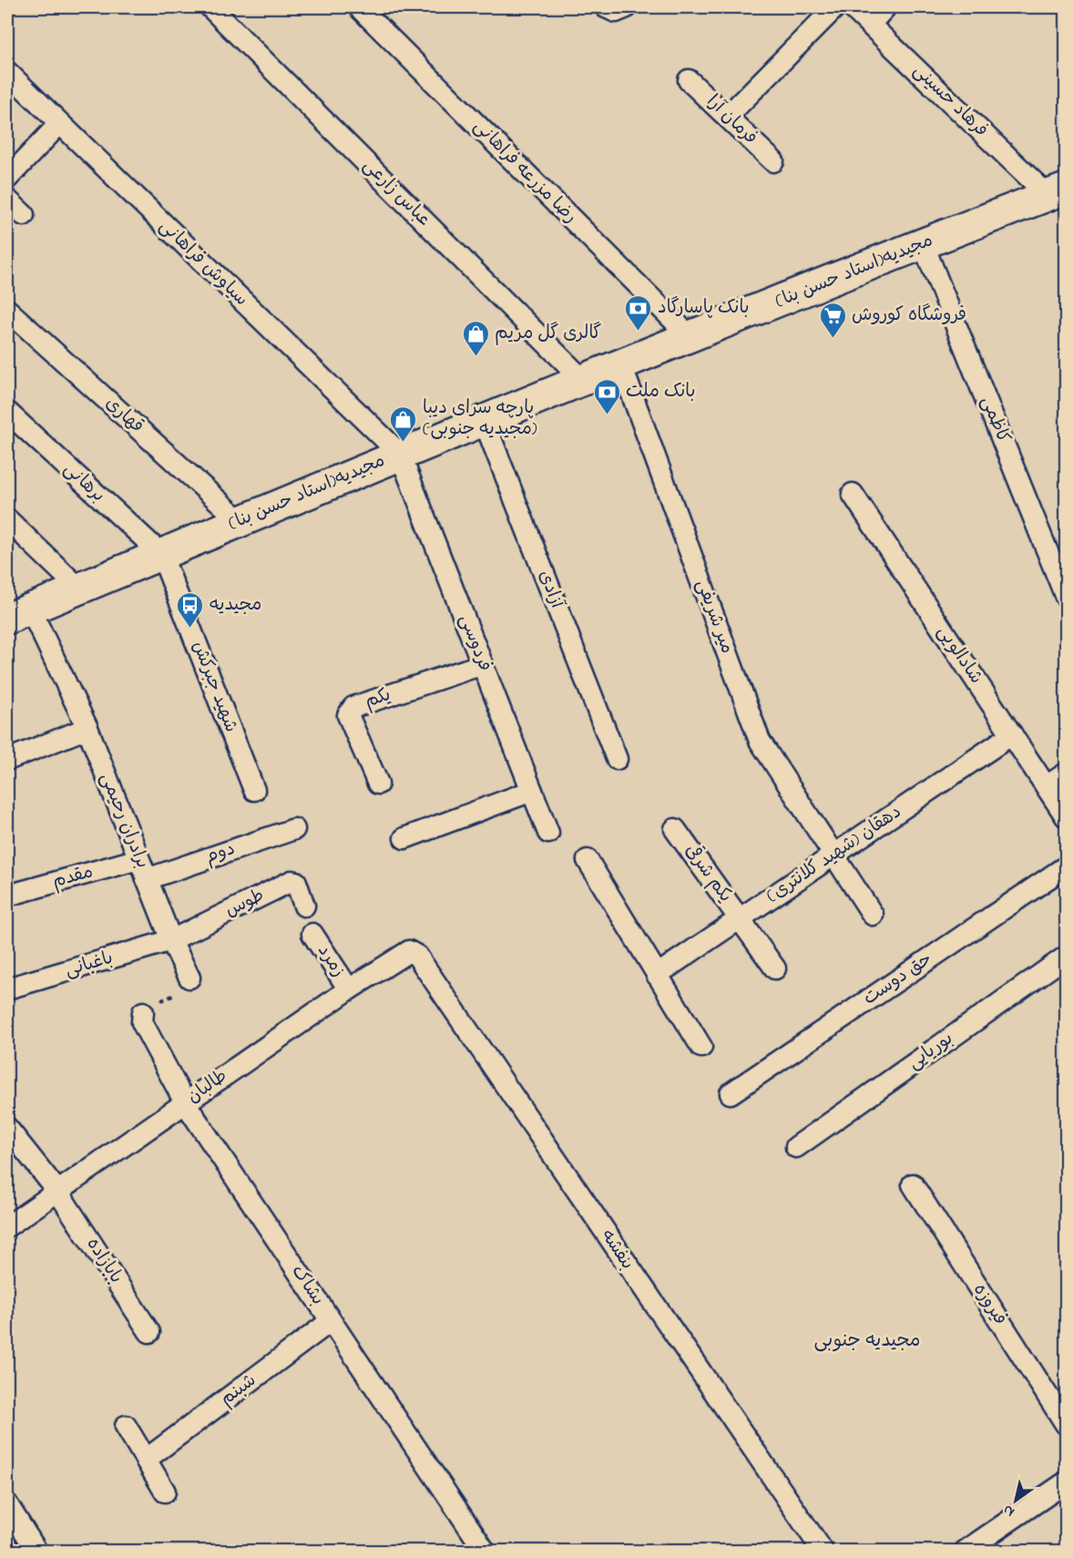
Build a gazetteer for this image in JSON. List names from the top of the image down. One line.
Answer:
{"streets":{"main road":["مجیدیه(استاد حسن بنا)"],"street":["فرهاد حسینی","فرمان آرا","رضا مزرعه فراهانی","عباس زارعی","سیاوش فراهانی","قهاری","کاظمی","برهانی","آزادی","میر شریفی","فردوسی","شادالویی","شهید جبرکش","یکم","برادران رحیمی","دوم","دهقان (شهید کلانتری)","یکم شرقی","مقدم","طوس","زمرد","باغبانی","حق دوست","بوریایی","طالبان","بنفشه","بابازاده","بشاک","فیروزه","شبنم"]},"crossings":[["فرهاد حسینی","مجیدیه(استاد حسن بنا)"],["رضا مزرعه فراهانی","مجیدیه(استاد حسن بنا)"],["عباس زارعی","مجیدیه(استاد حسن بنا)"],["سیاوش فراهانی","مجیدیه(استاد حسن بنا)"],["سیاوش فراهانی","فردوسی"],["مجیدیه(استاد حسن بنا)","قهاری"],["مجیدیه(استاد حسن بنا)","کاظمی"],["مجیدیه(استاد حسن بنا)","برهانی"],["مجیدیه(استاد حسن بنا)","آزادی"],["مجیدیه(استاد حسن بنا)","میر شریفی"],["مجیدیه(استاد حسن بنا)","فردوسی"],["مجیدیه(استاد حسن بنا)","شهید جبرکش"],["مجیدیه(استاد حسن بنا)","برادران رحیمی"],["برهانی","شهید جبرکش"],["میر شریفی","دهقان (شهید کلانتری)"],["فردوسی","یکم"],["شادالویی","دهقان (شهید کلانتری)"],["برادران رحیمی","دوم"],["برادران رحیمی","مقدم"],["برادران رحیمی","طوس"],["برادران رحیمی","باغبانی"],["دهقان (شهید کلانتری)","یکم شرقی"],["طوس","باغبانی"],["زمرد","طالبان"],["طالبان","بنفشه"],["طالبان","بابازاده"],["طالبان","بشاک"],["بشاک","شبنم"]],"districts":["مجیدیه جنوبی"],"places":{"bank":["بانک پاسارگاد","بانک ملت"],"supermarket":["فروشگاه کوروش"],"shop":["گالری گل مریم","پارچه سرای دیبا (مجیدیه جنوبی)"],"bus stop":["مجیدیه"]},"north":"bottom left"}
